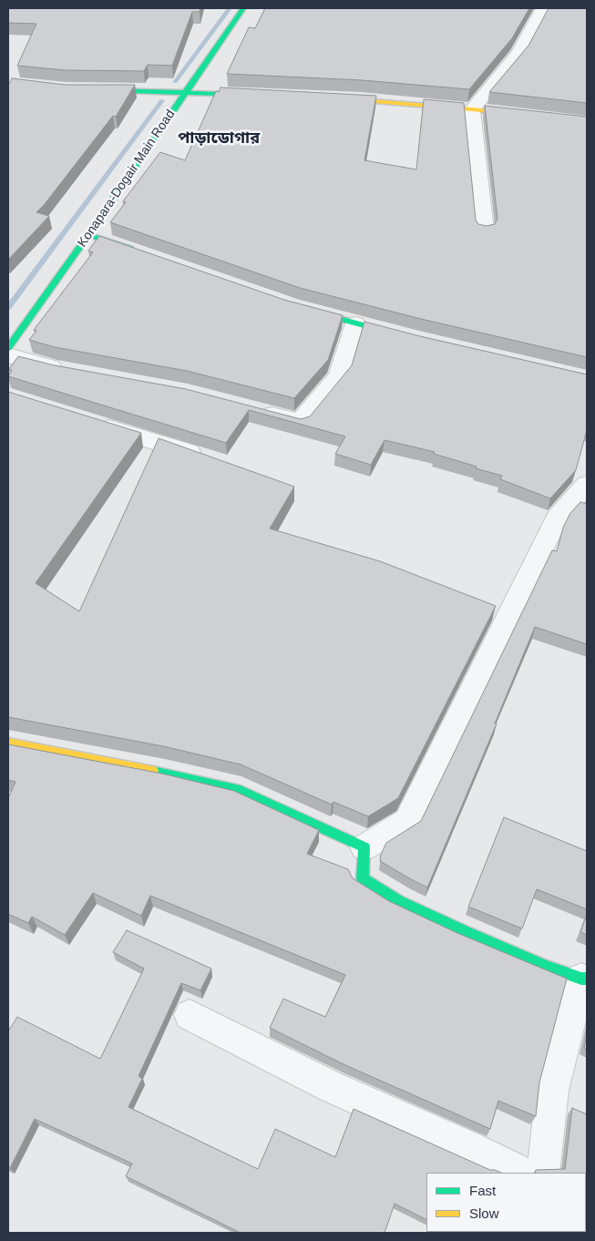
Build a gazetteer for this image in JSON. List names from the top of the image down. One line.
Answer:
{"streets":{"street":["Konapara-Dogair Main Road"]},"districts":["পাড়াডোগার"],"legend":["Fast","Slow"]}
